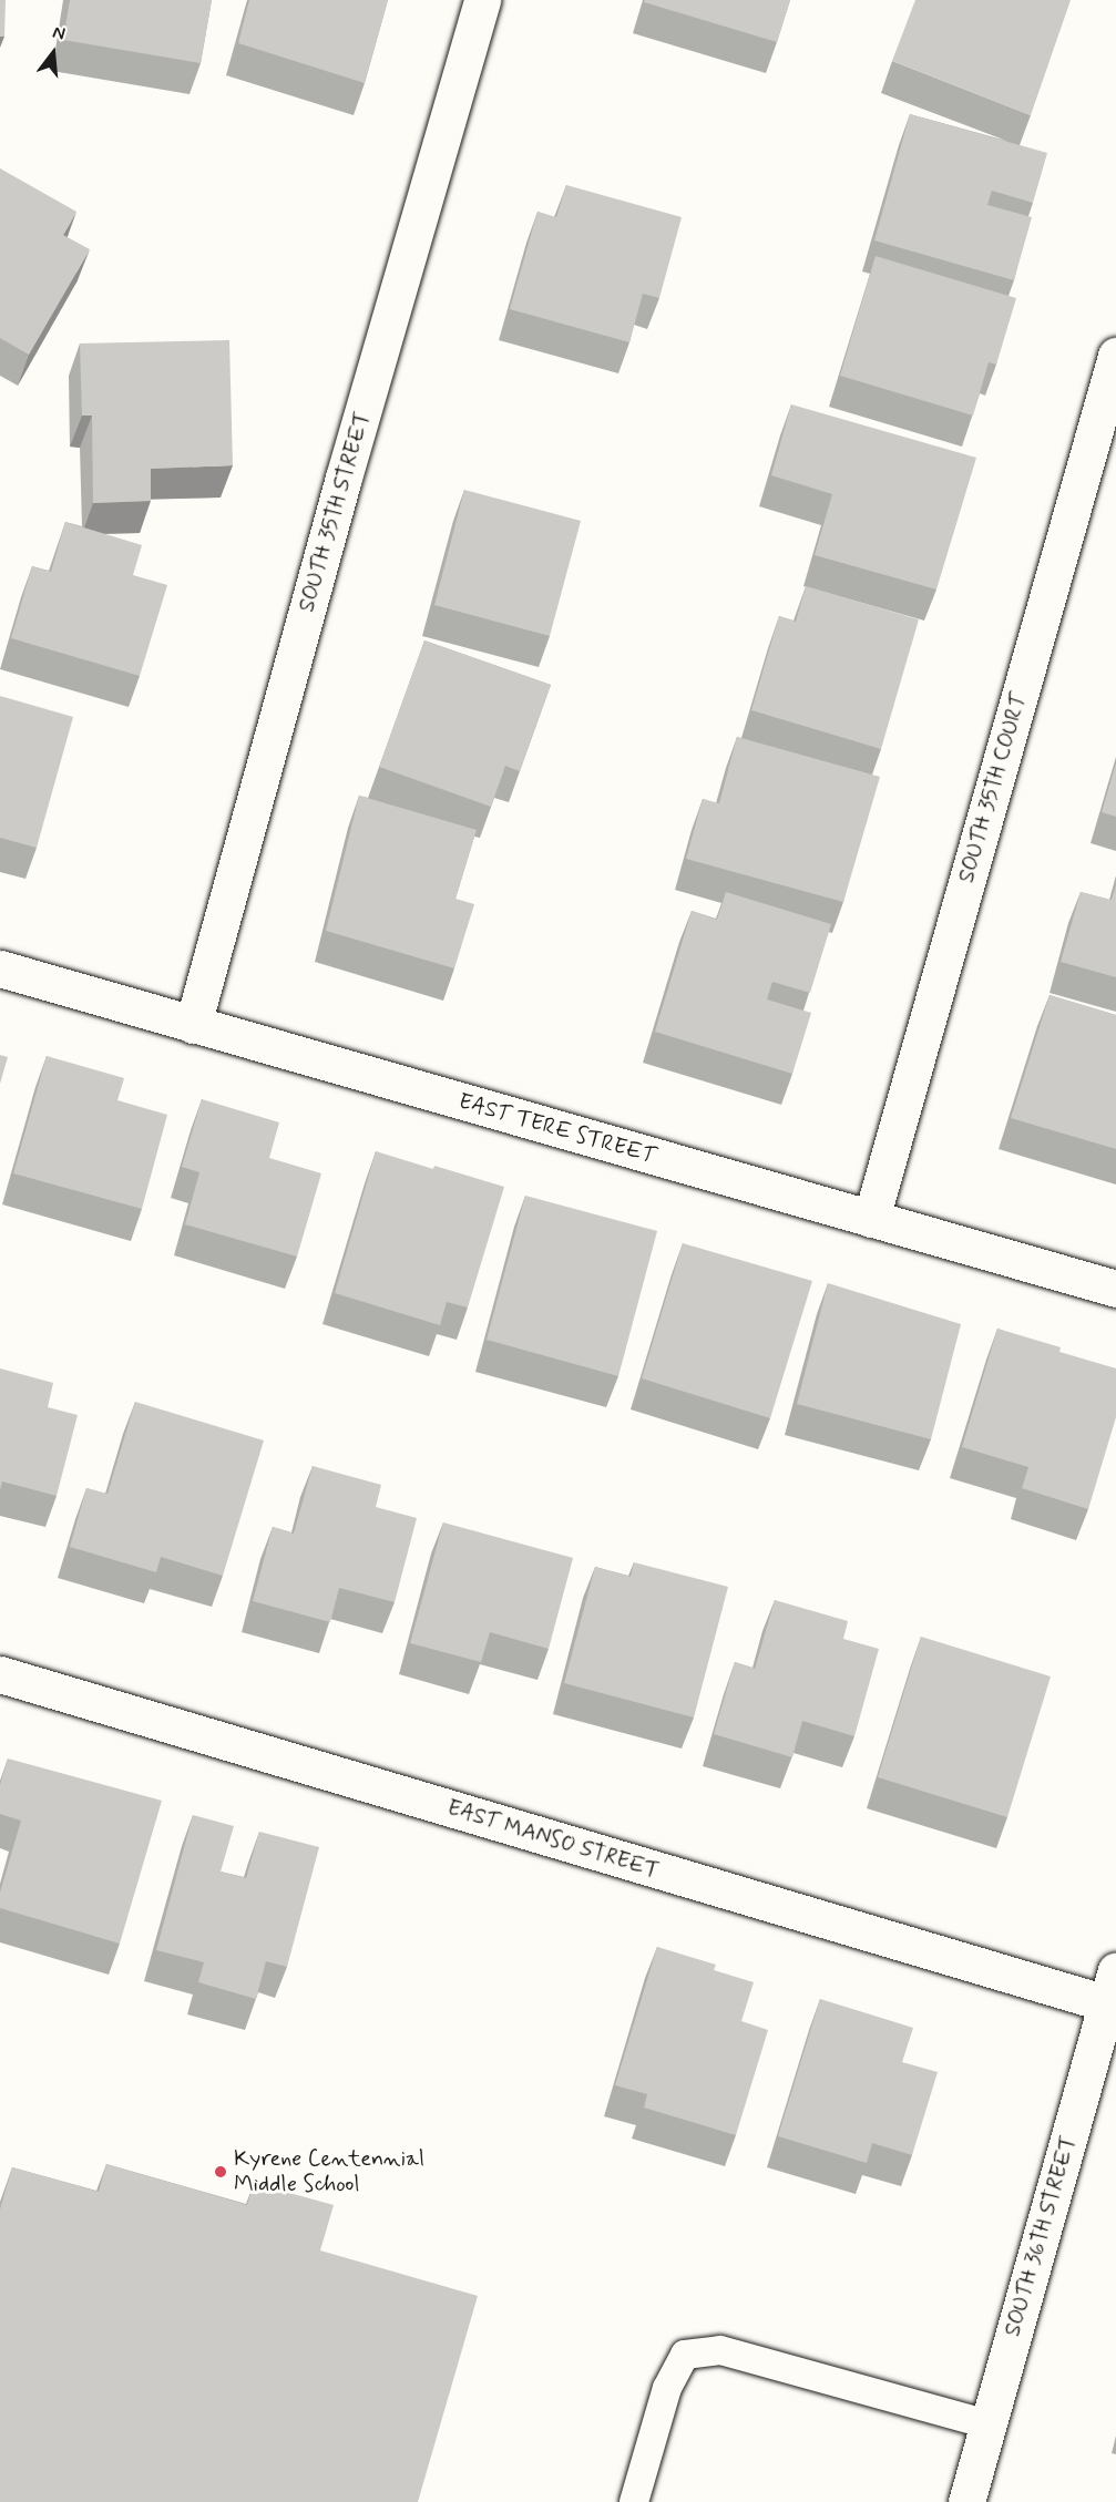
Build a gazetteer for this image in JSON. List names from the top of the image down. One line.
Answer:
{"streets":{"street":["SOUTH 35TH STREET","SOUTH 35TH COURT","EAST TERE STREET","EAST MANSO STREET","SOUTH 36TH STREET"]},"crossings":[["SOUTH 35TH STREET","EAST TERE STREET"],["SOUTH 35TH COURT","EAST TERE STREET"],["EAST MANSO STREET","SOUTH 36TH STREET"]],"places":["Kyrene Centennial Middle School"],"north":"top"}
